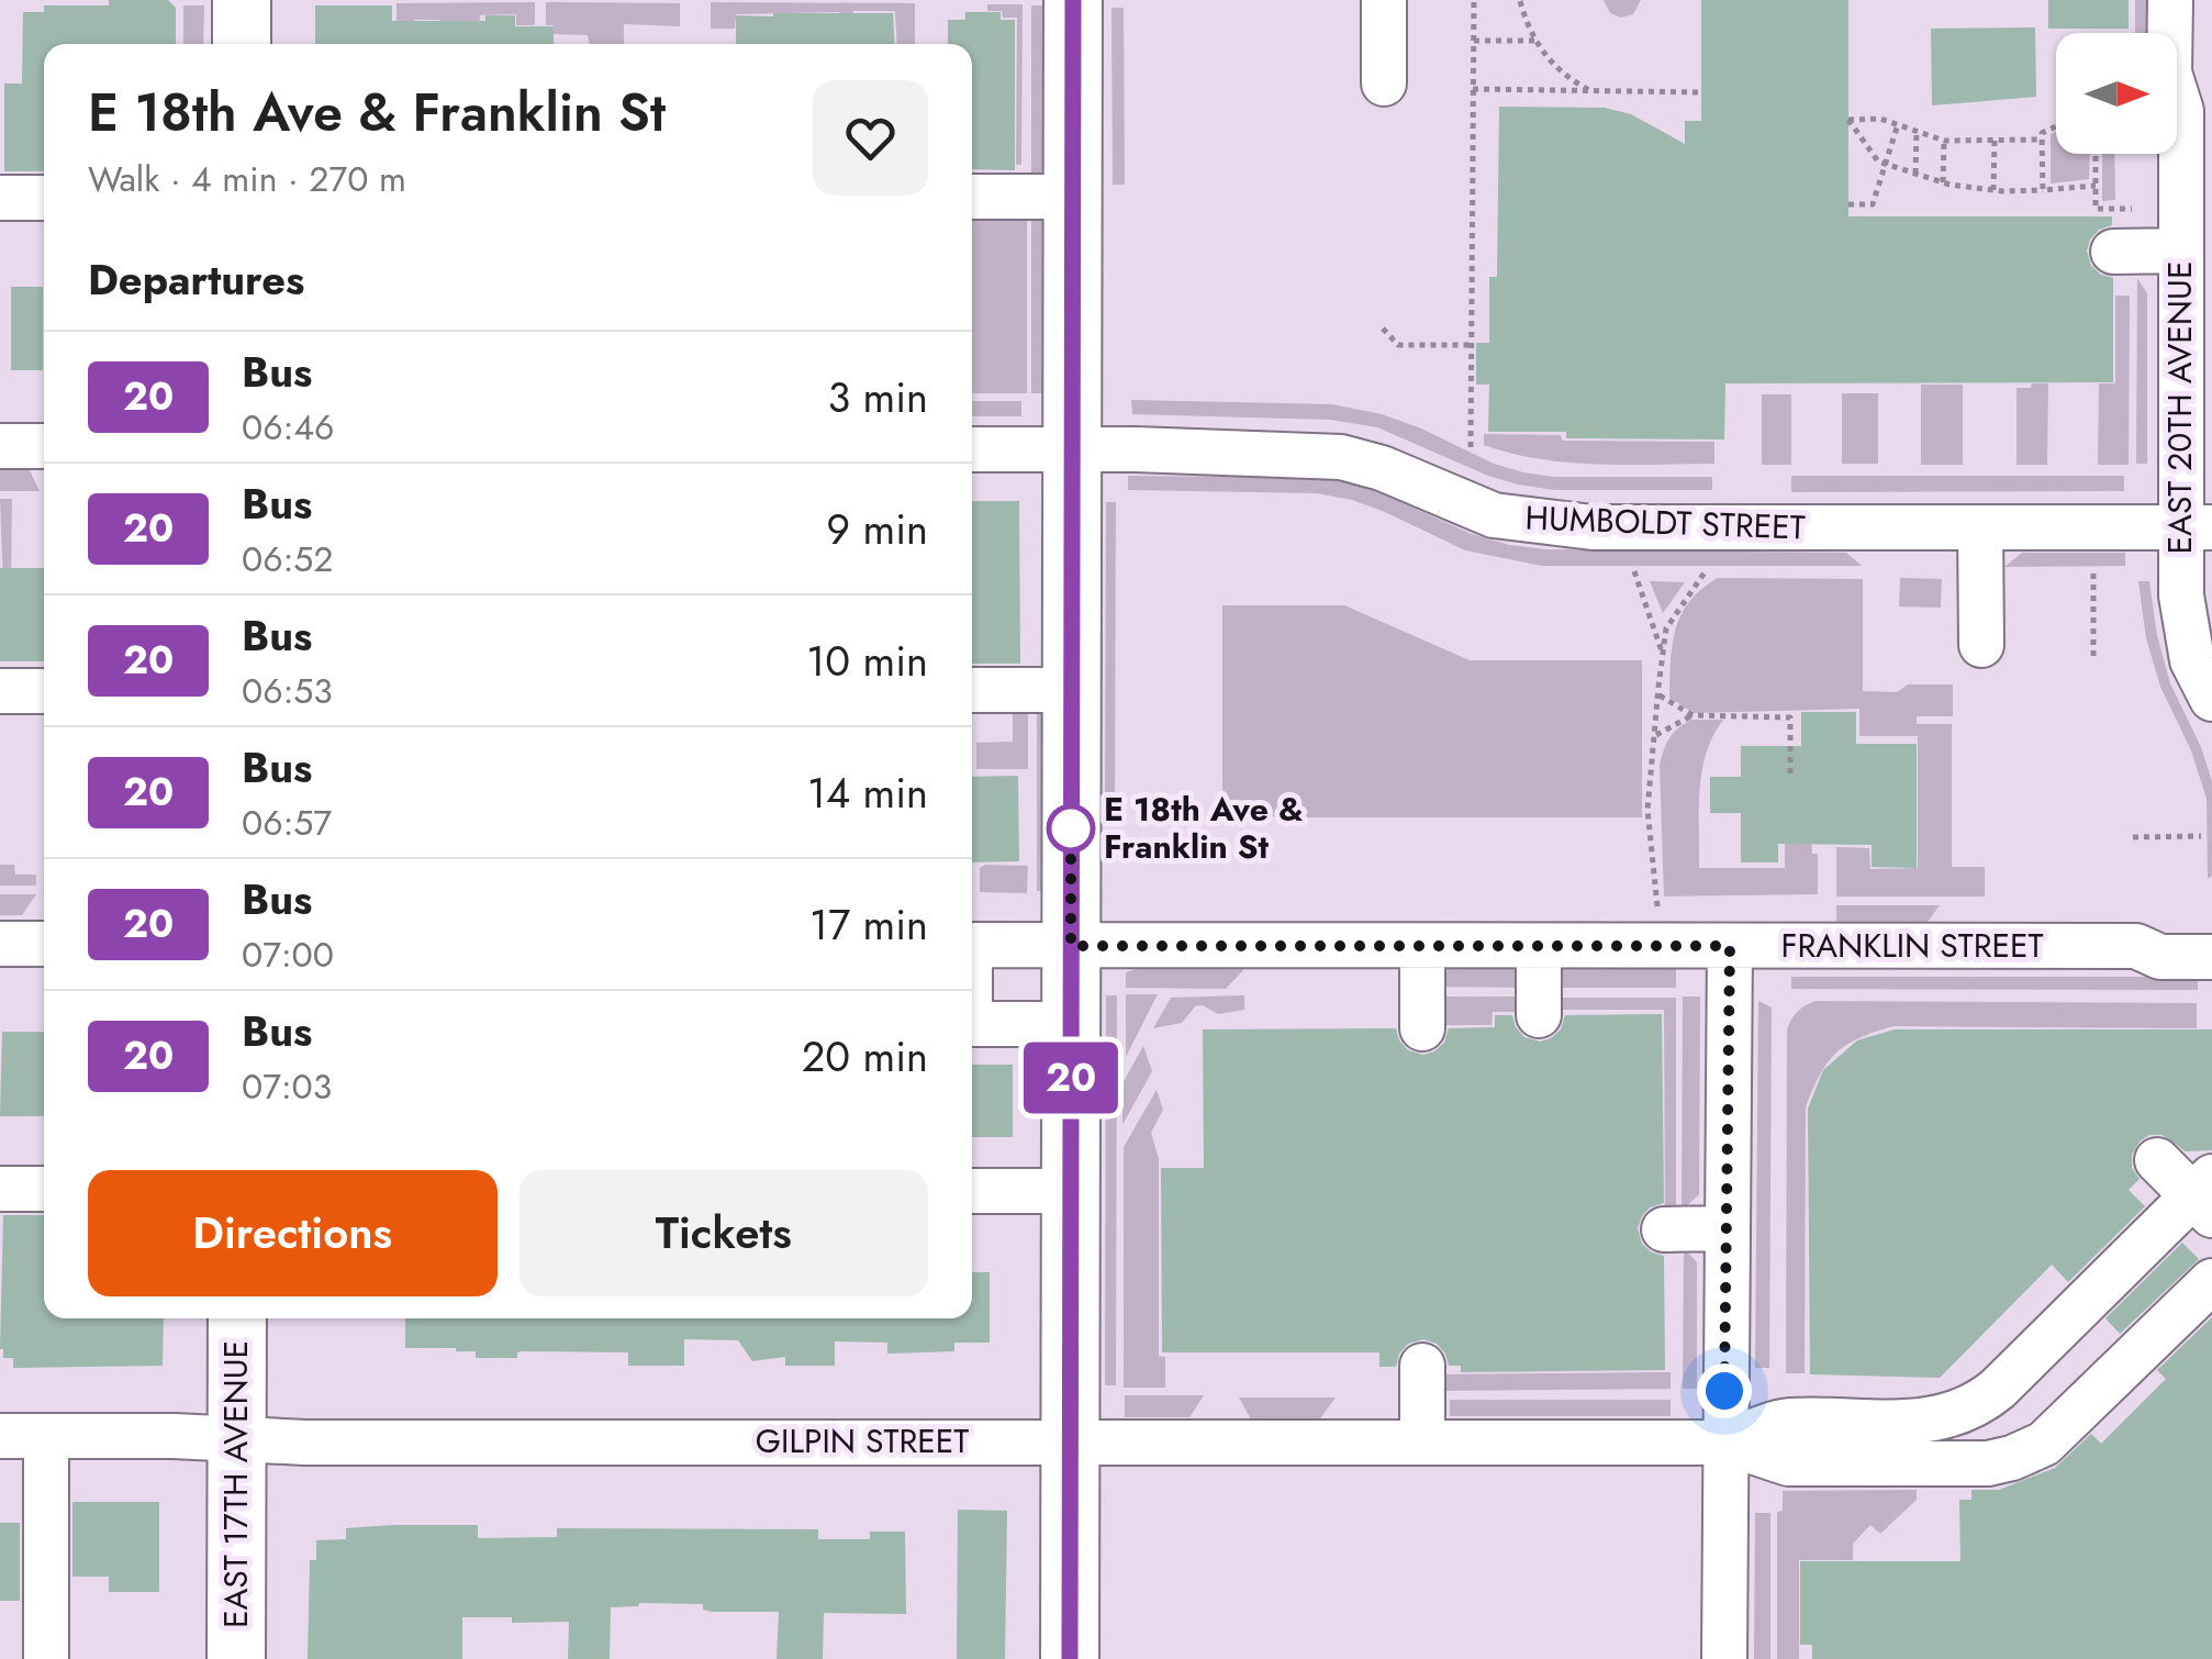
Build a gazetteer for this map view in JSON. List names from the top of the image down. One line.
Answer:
{"streets":{"main road":["EAST 17TH AVENUE"],"street":["EAST 20TH AVENUE","HUMBOLDT STREET","FRANKLIN STREET","GILPIN STREET"]},"crossings":[["EAST 20TH AVENUE","HUMBOLDT STREET"],["GILPIN STREET","EAST 17TH AVENUE"]],"places":["E 18th Ave & Franklin St"],"lines":["bus line 20"],"north":"right","page":{"on_map":"20","heading":[["E 18th Ave & Franklin St","Walk · 4 min · 270 m"],"Departures"],"list":[{"mark":"20","name":"Bus","note":"06:46","value":"3 min"},{"mark":"20","name":"Bus","note":"06:52","value":"9 min"},{"mark":"20","name":"Bus","note":"06:53","value":"10 min"},{"mark":"20","name":"Bus","note":"06:57","value":"14 min"},{"mark":"20","name":"Bus","note":"07:00","value":"17 min"},{"mark":"20","name":"Bus","note":"07:03","value":"20 min"}],"buttons":["Directions","Tickets"]}}
